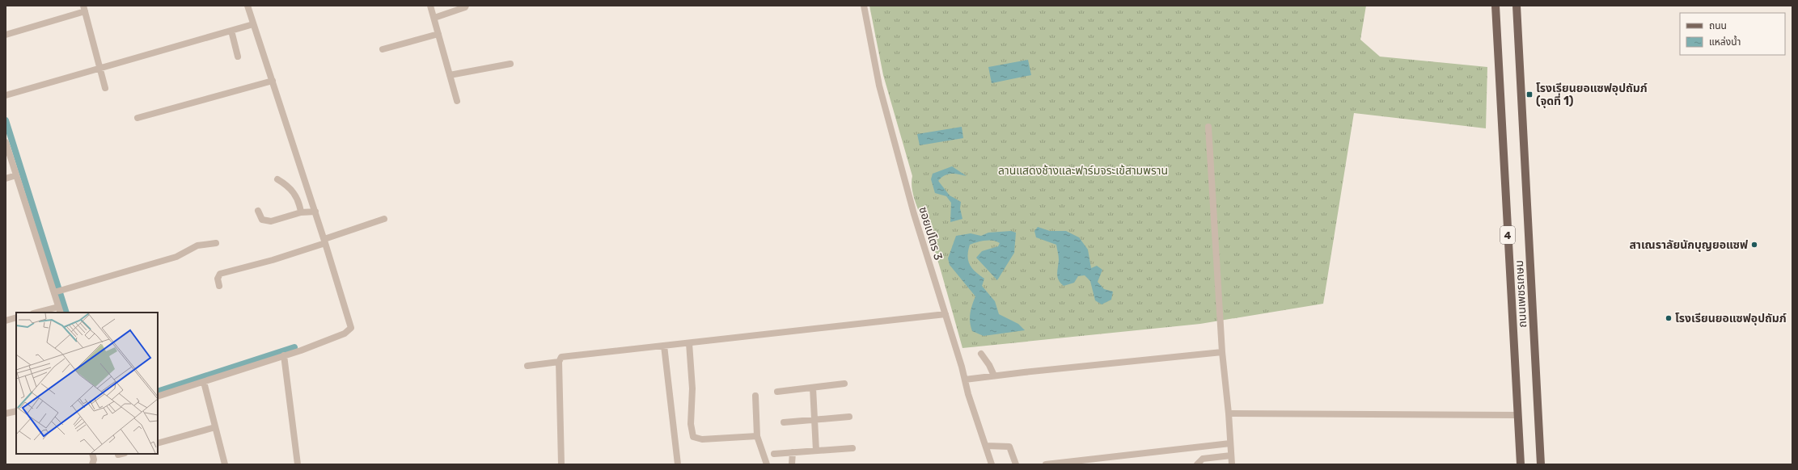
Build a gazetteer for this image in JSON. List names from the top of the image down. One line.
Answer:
{"streets":{"main road":["4","ถนนเพชรเกษม"],"street":["ซอยเปโตร 3"]},"parks":["ลานแสดงช้างและฟาร์มจระเข้สามพราน"],"places":{"transit":["โรงเรียนยอแซฟอุปถัมภ์ (จุดที่ 1)"],"other":["สาเณราลัยนักบุญยอแซฟ","โรงเรียนยอแซฟอุปถัมภ์"]},"legend":["ถนน","แหล่งน้ำ"]}
